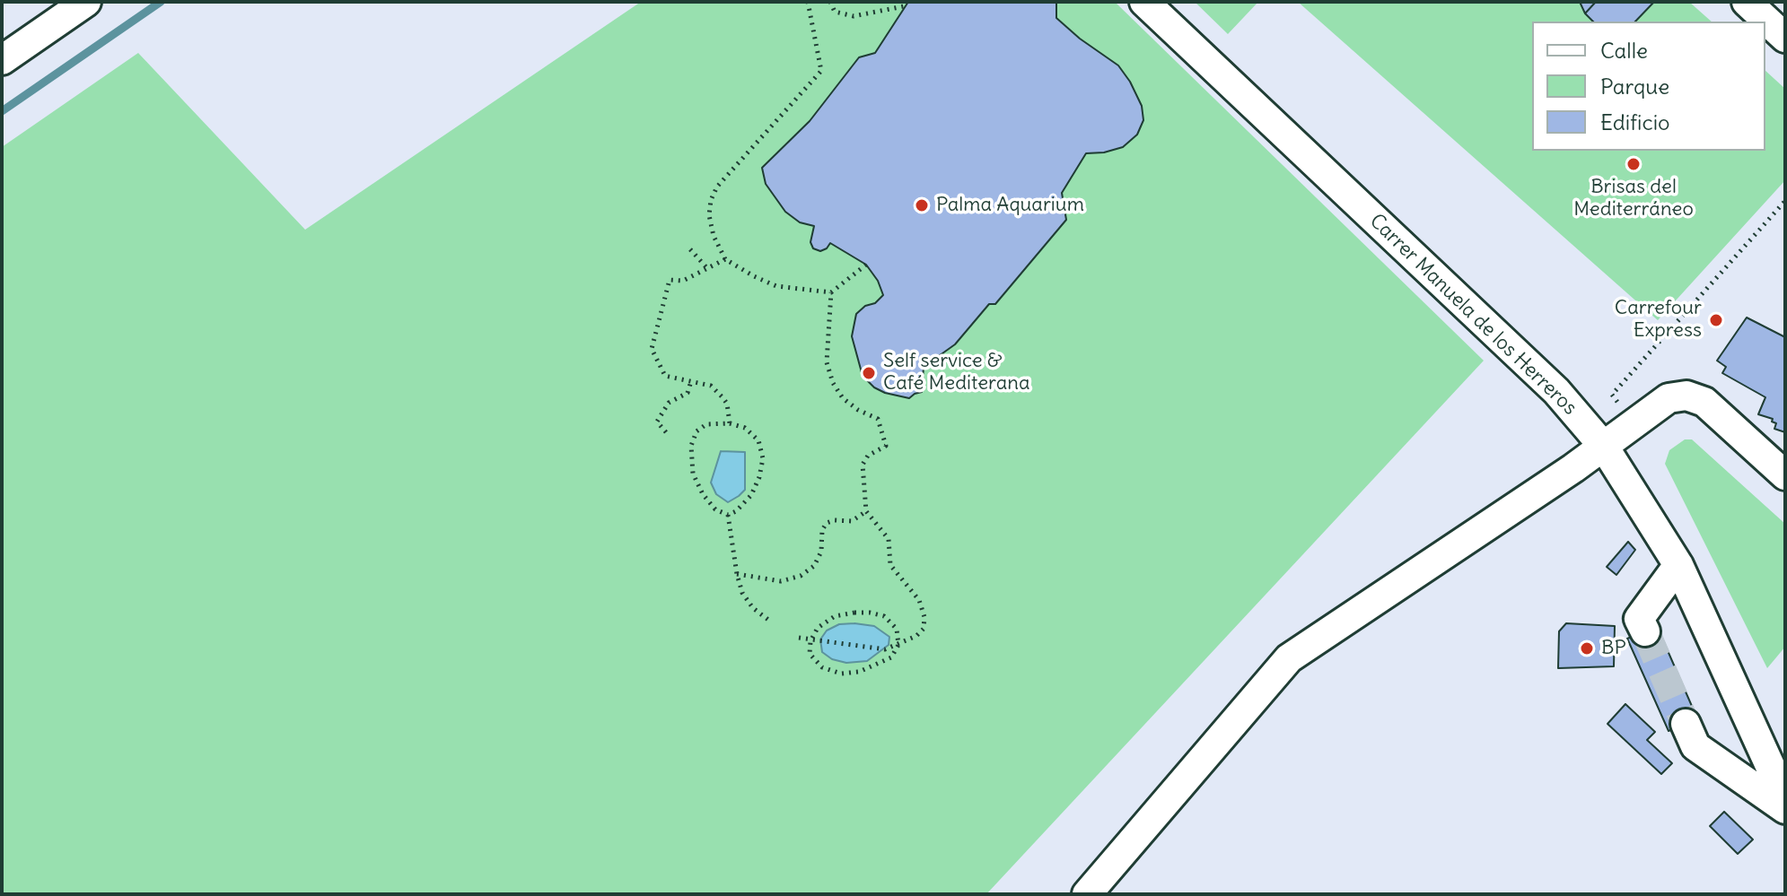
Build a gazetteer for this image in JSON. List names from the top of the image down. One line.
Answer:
{"streets":{"street":["Carrer Manuela de los Herreros"]},"places":["Brisas del Mediterráneo","Palma Aquarium","Carrefour Express","Self service & Café Mediterana","BP"],"legend":["Calle","Parque","Edificio"]}
